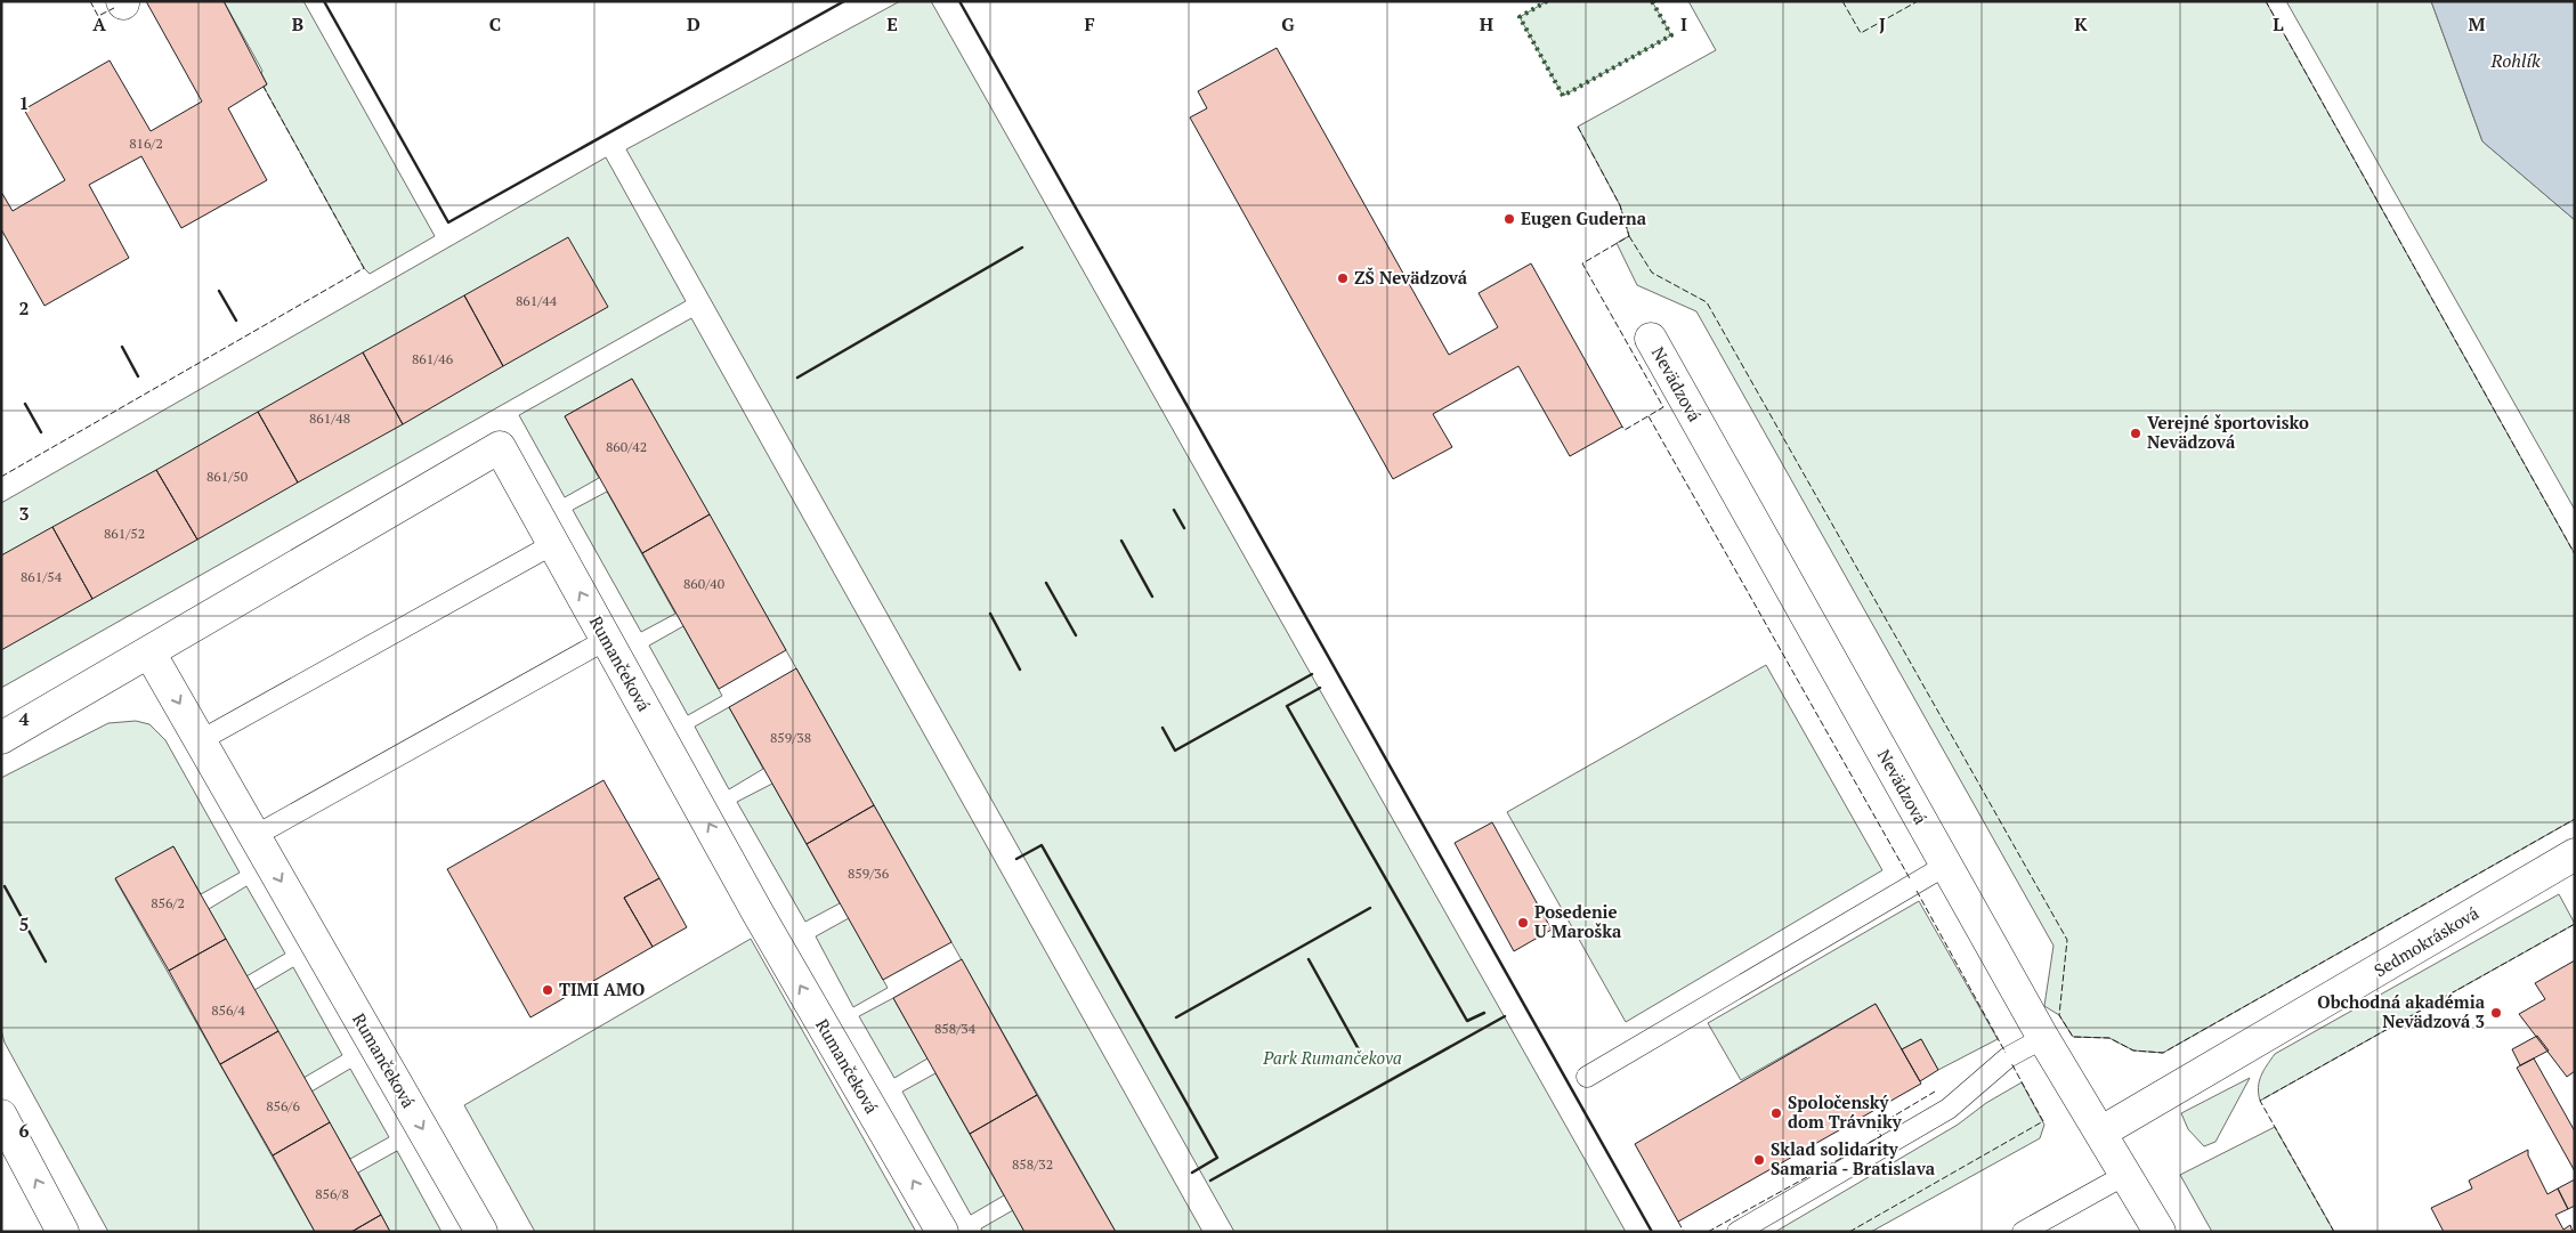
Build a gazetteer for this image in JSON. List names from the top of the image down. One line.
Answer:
{"streets":{"street":["Nevädzová","Rumančeková","Sedmokrásková"]},"crossings":[["Nevädzová","Sedmokrásková"]],"water":["Rohlík"],"parks":["Park Rumančekova"],"places":["Eugen Guderna","ZŠ Nevädzová","Verejné športovisko Nevädzová","Posedenie U Maroška","TIMI AMO","Obchodná akadémia Nevädzová 3","Spoločenský dom Trávniky","Sklad solidarity Samaria - Bratislava"],"house_numbers":["816/2","861/44","861/46","861/48","860/42","861/50","861/52","861/54","860/40","859/38","859/36","856/2","856/4","858/34","856/6","858/32","856/8"],"grid":{"columns":["A","B","C","D","E","F","G","H","I","J","K","L","M"],"rows":["1","2","3","4","5","6"]}}
